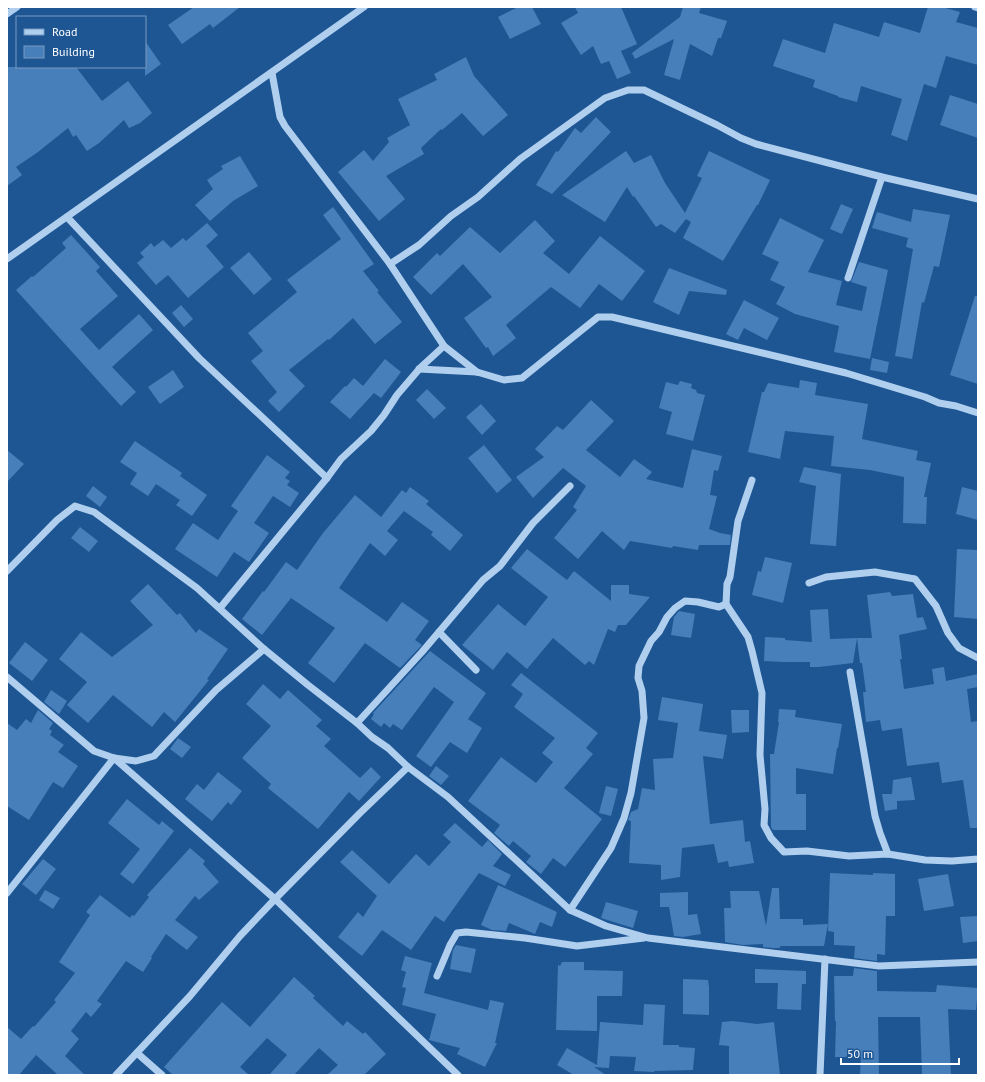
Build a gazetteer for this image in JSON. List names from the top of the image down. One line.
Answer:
{"legend":["Road","Building"],"scale_bar":"50 m"}
